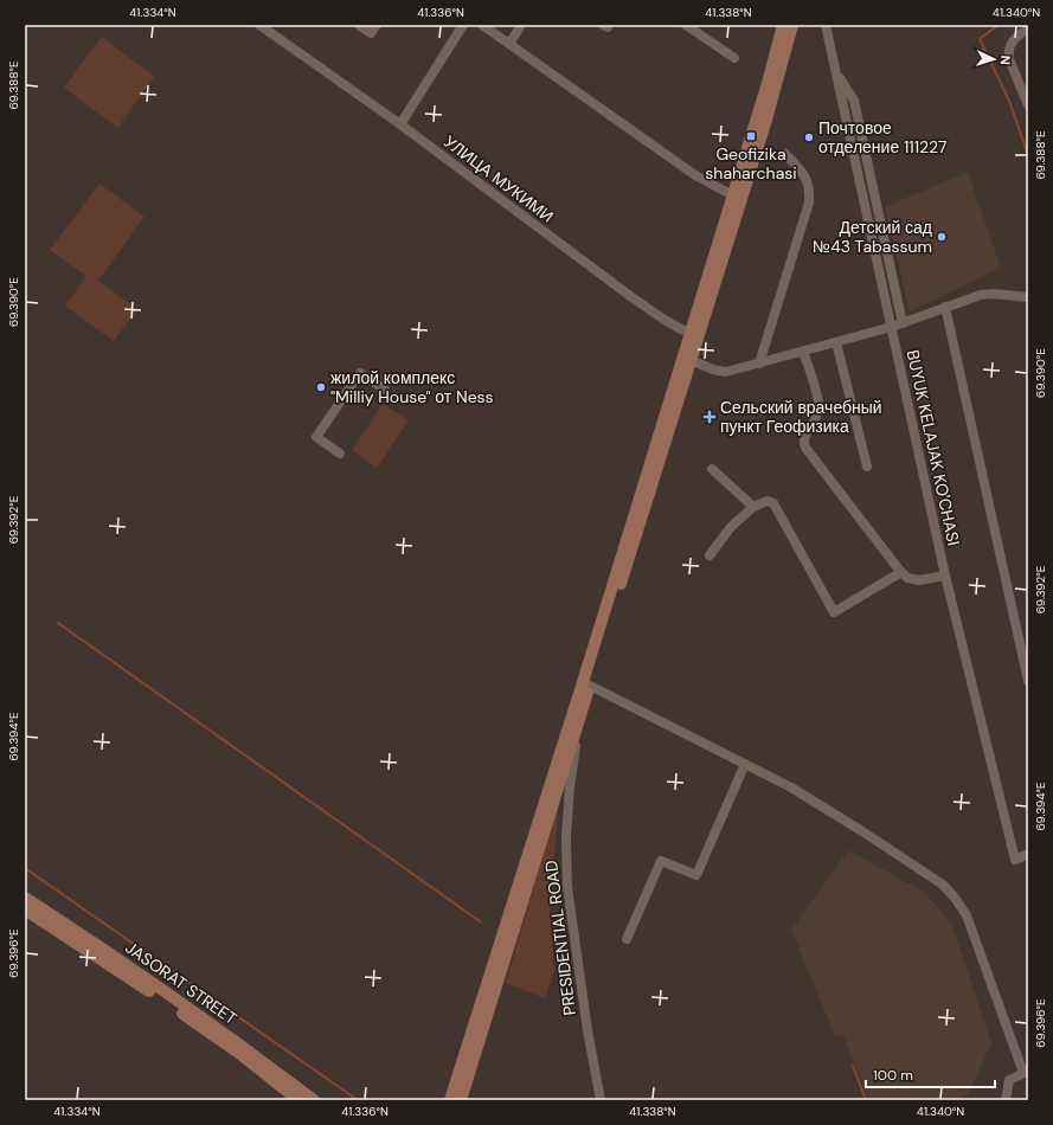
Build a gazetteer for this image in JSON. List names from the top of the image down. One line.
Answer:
{"streets":{"main road":["JASORAT STREET"],"street":["УЛИЦА МУКИМИ","BUYUK KELAJAK KO'CHASI","PRESIDENTIAL ROAD"]},"places":{"transit":["Geofizika shaharchasi"],"other":["Почтовое отделение 111227","Детский сад №43 Tabassum","жилой комплекс \"Milliy House\" от Ness"],"health":["Сельский врачебный пункт Геофизика"]},"scale_bar":"100 m","north":"right","coordinates":["41.334°N","41.336°N","41.338°N","41.340°N","69.388°E","69.390°E","69.392°E","69.394°E","69.396°E"]}
